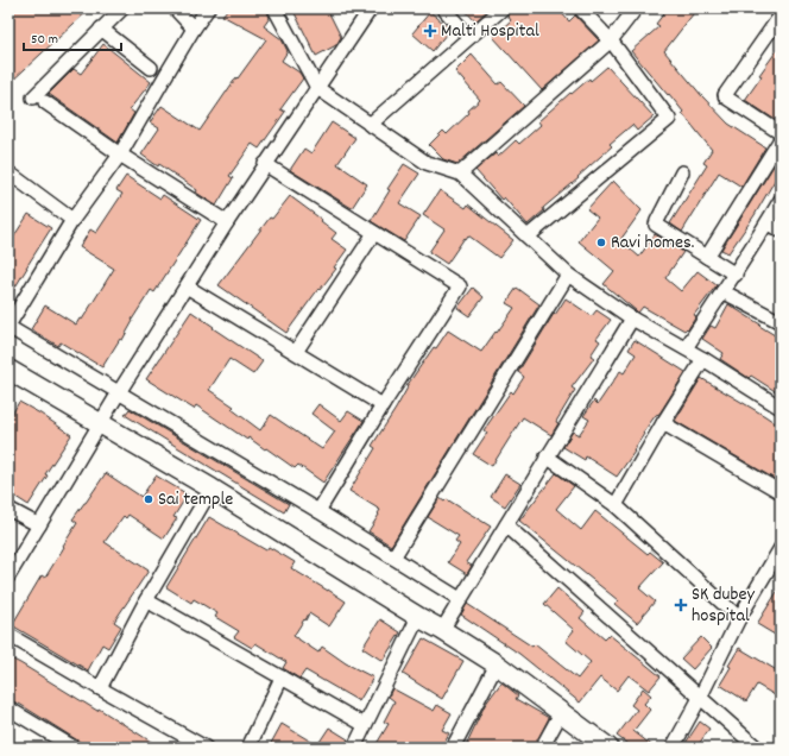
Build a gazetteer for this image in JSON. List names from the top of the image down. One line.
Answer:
{"places":{"health":["Malti Hospital","SK dubey hospital"],"other":["Ravi homes.","Sai temple"]},"scale_bar":"50 m"}
